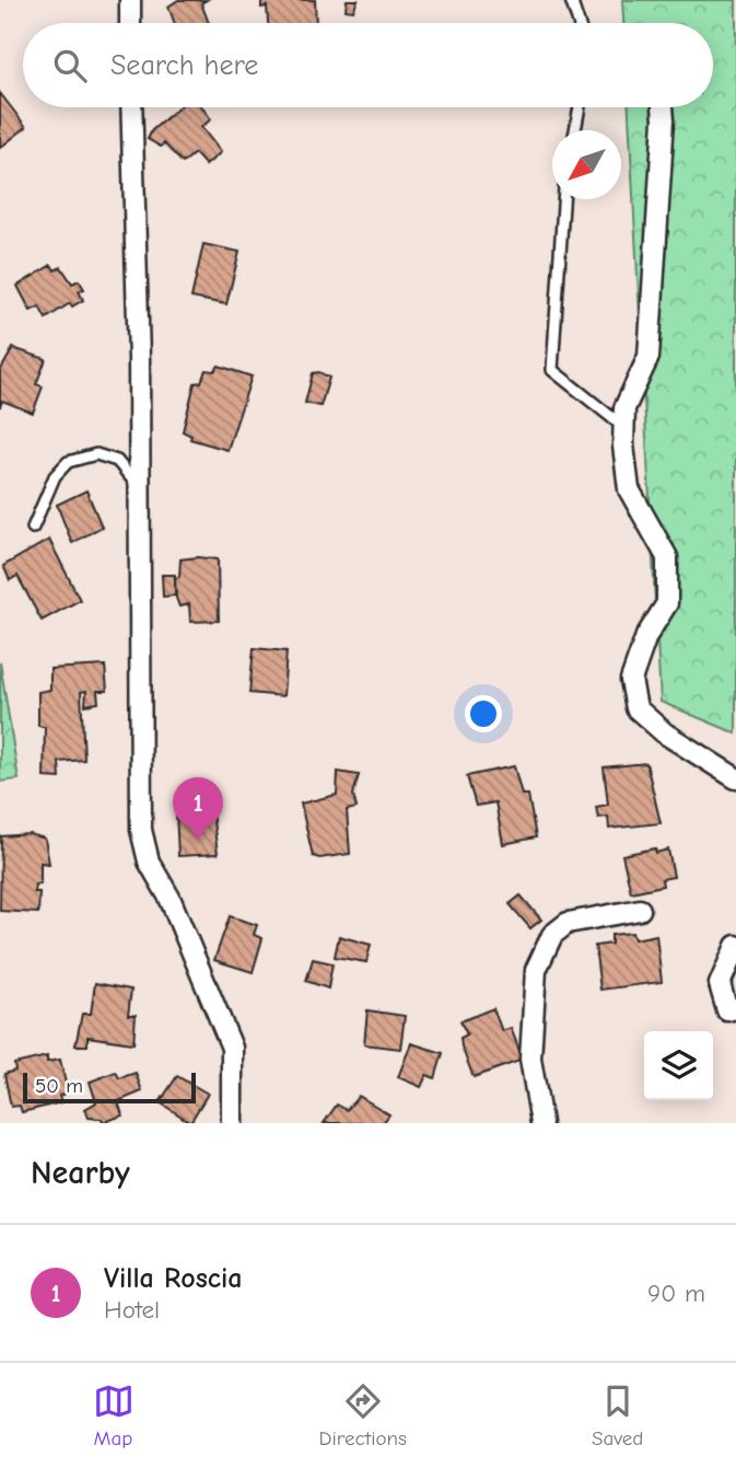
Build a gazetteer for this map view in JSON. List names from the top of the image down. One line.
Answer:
{"scale_bar":"50 m","north":"bottom left","page":{"search":"Search here","pins":"1","scale":"50 m","heading":"Nearby","list":[{"mark":"1","name":"Villa Roscia","note":"Hotel","value":"90 m"}],"nav":["Map","Directions","Saved"]}}
